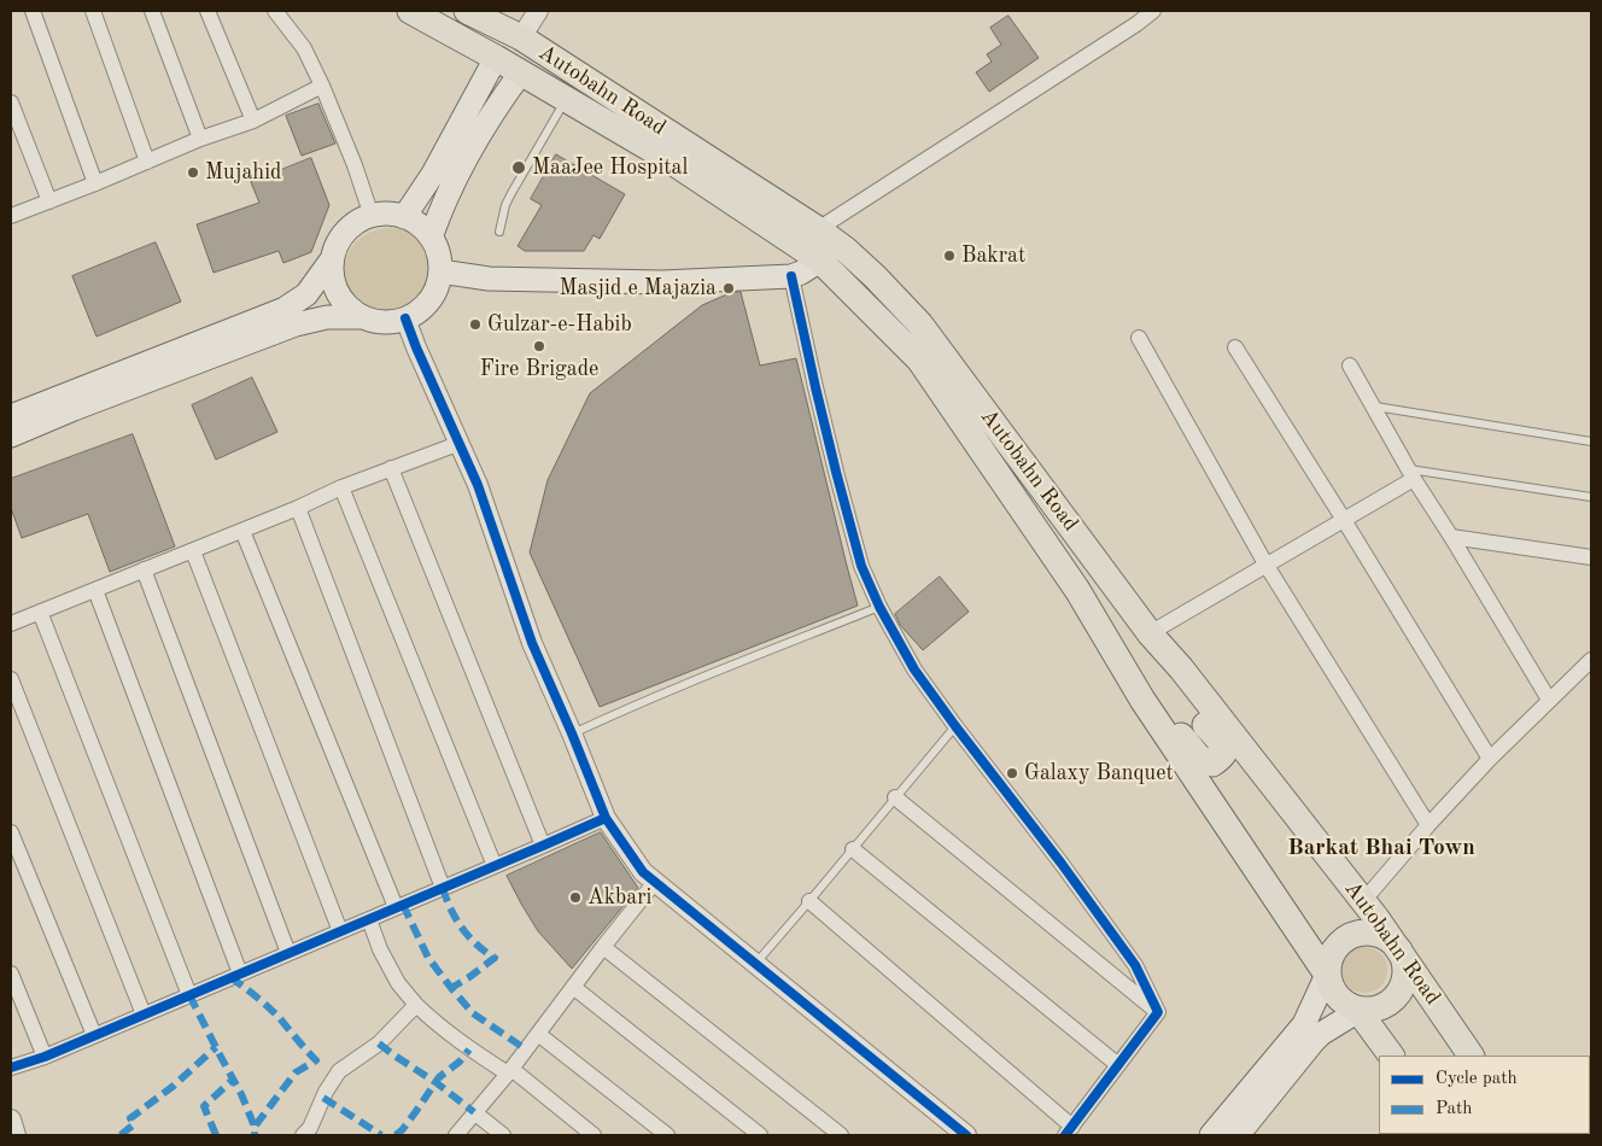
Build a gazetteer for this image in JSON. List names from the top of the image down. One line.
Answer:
{"streets":{"highway":["Autobahn Road"]},"districts":["Barkat Bhai Town"],"places":["MaaJee Hospital","Mujahid","Bakrat","Masjid e Majazia","Gulzar-e-Habib","Fire Brigade","Galaxy Banquet","Akbari"],"legend":["Cycle path","Path"]}
